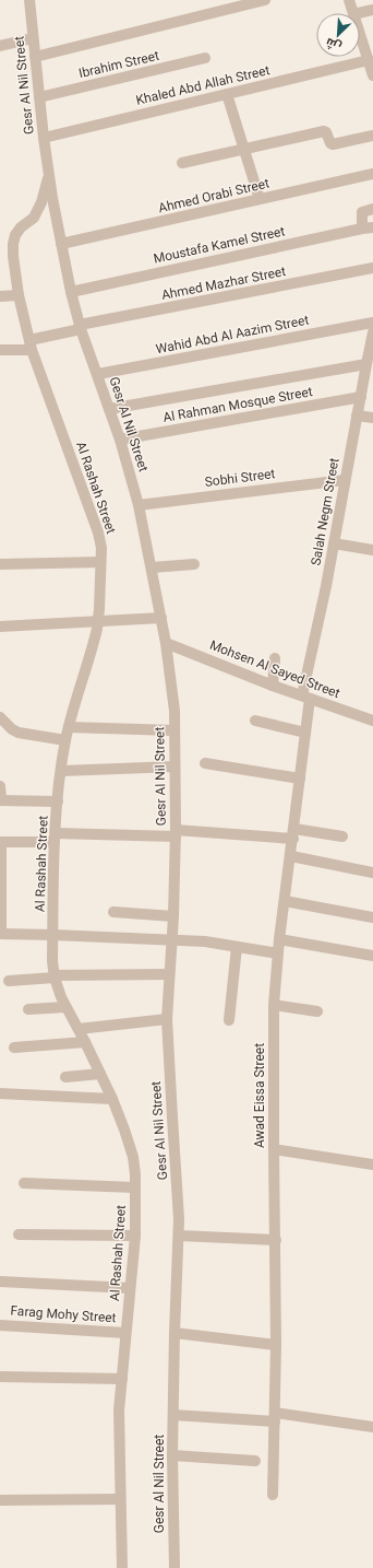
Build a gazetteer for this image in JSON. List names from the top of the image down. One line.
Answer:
{"streets":{"street":["Ibrahim Street","Gesr Al Nil Street","Khaled Abd Allah Street","Ahmed Orabi Street","Moustafa Kamel Street","Ahmed Mazhar Street","Wahid Abd Al Aazim Street","Al Rahman Mosque Street","Sobhi Street","Al Rashah Street","Salah Negm Street","Mohsen Al Sayed Street","Awad Eissa Street","Farag Mohy Street"]},"crossings":[["Ibrahim Street","Gesr Al Nil Street"],["Gesr Al Nil Street","Khaled Abd Allah Street"],["Gesr Al Nil Street","Ahmed Orabi Street"],["Gesr Al Nil Street","Moustafa Kamel Street"],["Gesr Al Nil Street","Ahmed Mazhar Street"],["Gesr Al Nil Street","Wahid Abd Al Aazim Street"],["Gesr Al Nil Street","Al Rahman Mosque Street"],["Gesr Al Nil Street","Sobhi Street"],["Gesr Al Nil Street","Al Rashah Street"],["Gesr Al Nil Street","Mohsen Al Sayed Street"],["Ahmed Mazhar Street","Al Rashah Street"],["Al Rahman Mosque Street","Salah Negm Street"],["Sobhi Street","Salah Negm Street"],["Al Rashah Street","Farag Mohy Street"],["Salah Negm Street","Mohsen Al Sayed Street"],["Salah Negm Street","Awad Eissa Street"],["Mohsen Al Sayed Street","Awad Eissa Street"]],"north":"bottom left"}
